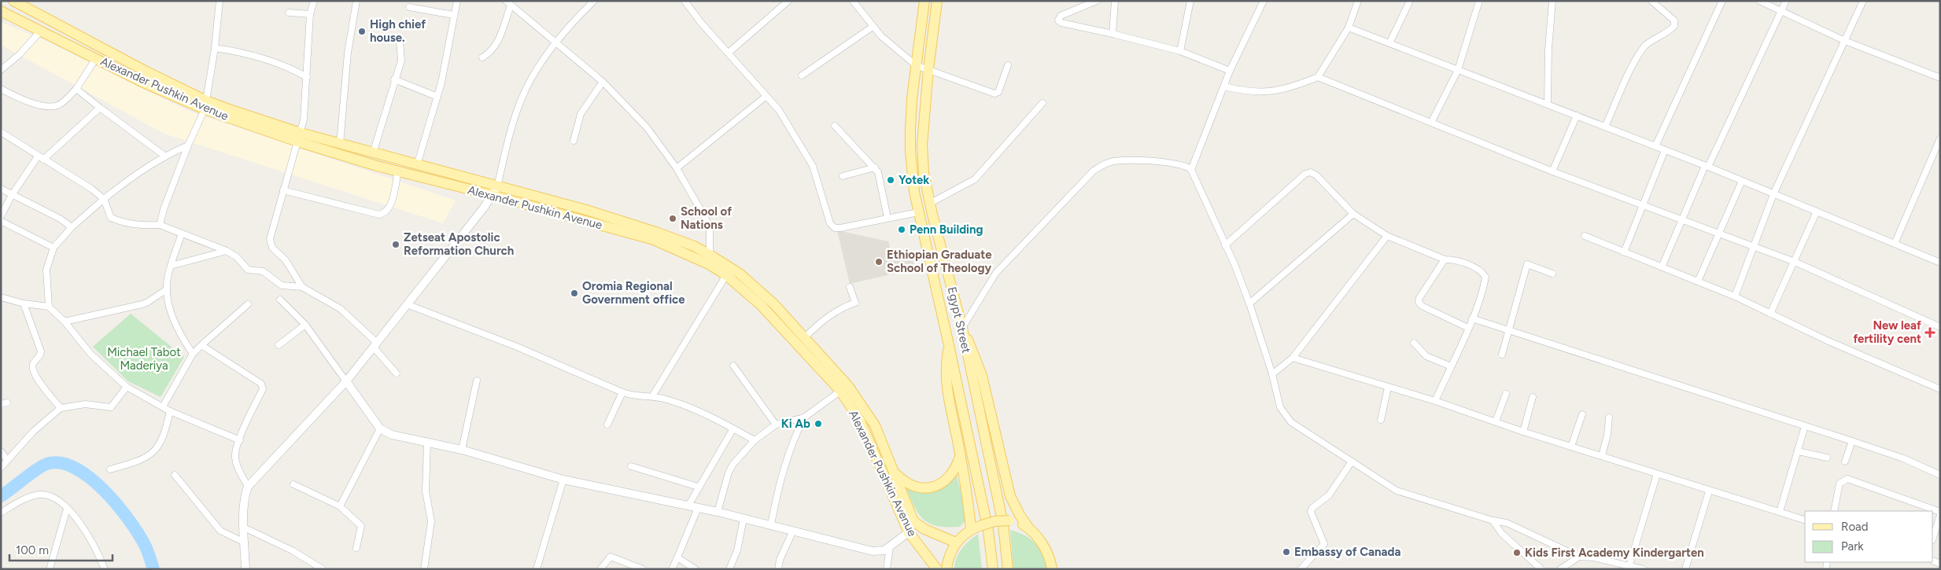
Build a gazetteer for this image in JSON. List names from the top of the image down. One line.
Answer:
{"streets":{"main road":["Alexander Pushkin Avenue","Egypt Street"]},"parks":["Michael Tabot Maderiya"],"places":{"other":["High chief house.","Yotek","School of Nations","Penn Building","Zetseat Apostolic Reformation Church","Ethiopian Graduate School of Theology","Oromia Regional Government office","Ki Ab","Embassy of Canada","Kids First Academy Kindergarten"],"health":["New leaf fertility cent"]},"legend":["Road","Park"],"scale_bar":"100 m"}
